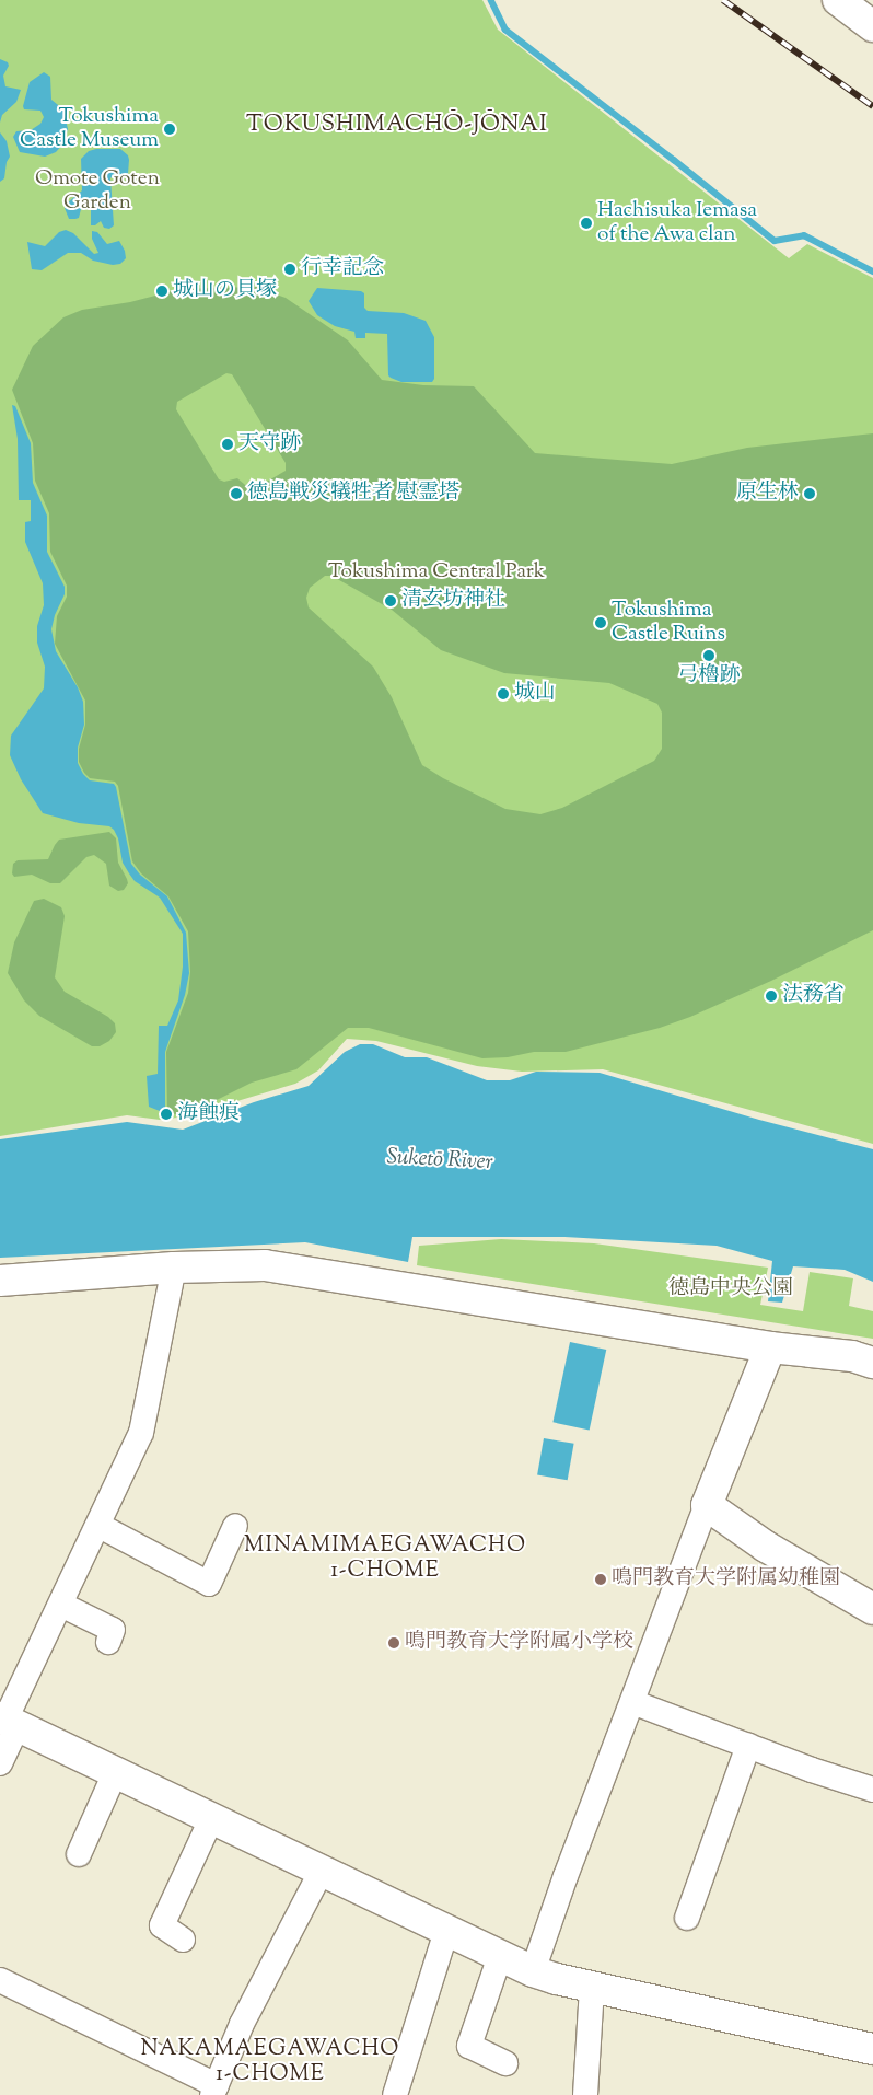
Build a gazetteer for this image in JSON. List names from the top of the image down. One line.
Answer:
{"districts":["TOKUSHIMACHŌ-JŌNAI","MINAMIMAEGAWACHO 1-CHOME","NAKAMAEGAWACHO 1-CHOME"],"water":["Suketō River"],"parks":["Omote Goten Garden","Tokushima Central Park","徳島中央公園"],"places":["Tokushima Castle Museum","Hachisuka Iemasa of the Awa clan","行幸記念","城山の貝塚","天守跡","徳島戦災犠牲者 慰霊塔","原生林","清玄坊神社","Tokushima Castle Ruins","弓櫓跡","城山","法務省","海蝕痕","鳴門教育大学附属幼稚園","鳴門教育大学附属小学校"]}
